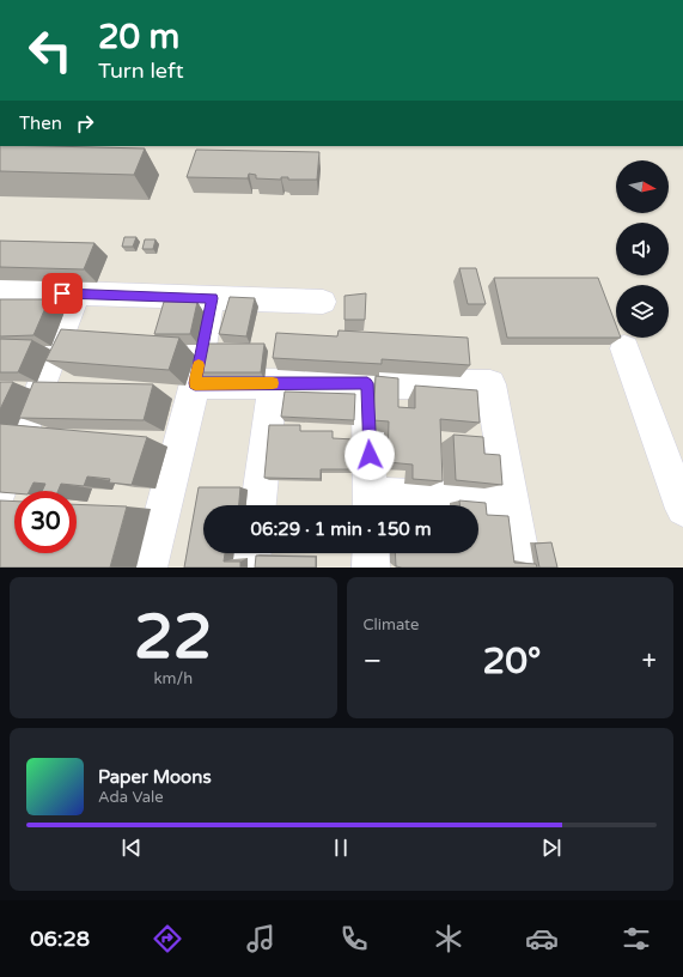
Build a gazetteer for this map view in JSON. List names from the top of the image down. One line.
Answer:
{"north":"right","page":{"turn":["20 m","Turn left"],"then":"Then","limit":"30","trip":"06:29 · 1 min · 150 m","tile":[["22","km/h"],"Climate"],"heat":["−","20°","+"],"song":["Paper Moons","Ada Vale"],"tabs":"06:28"}}
